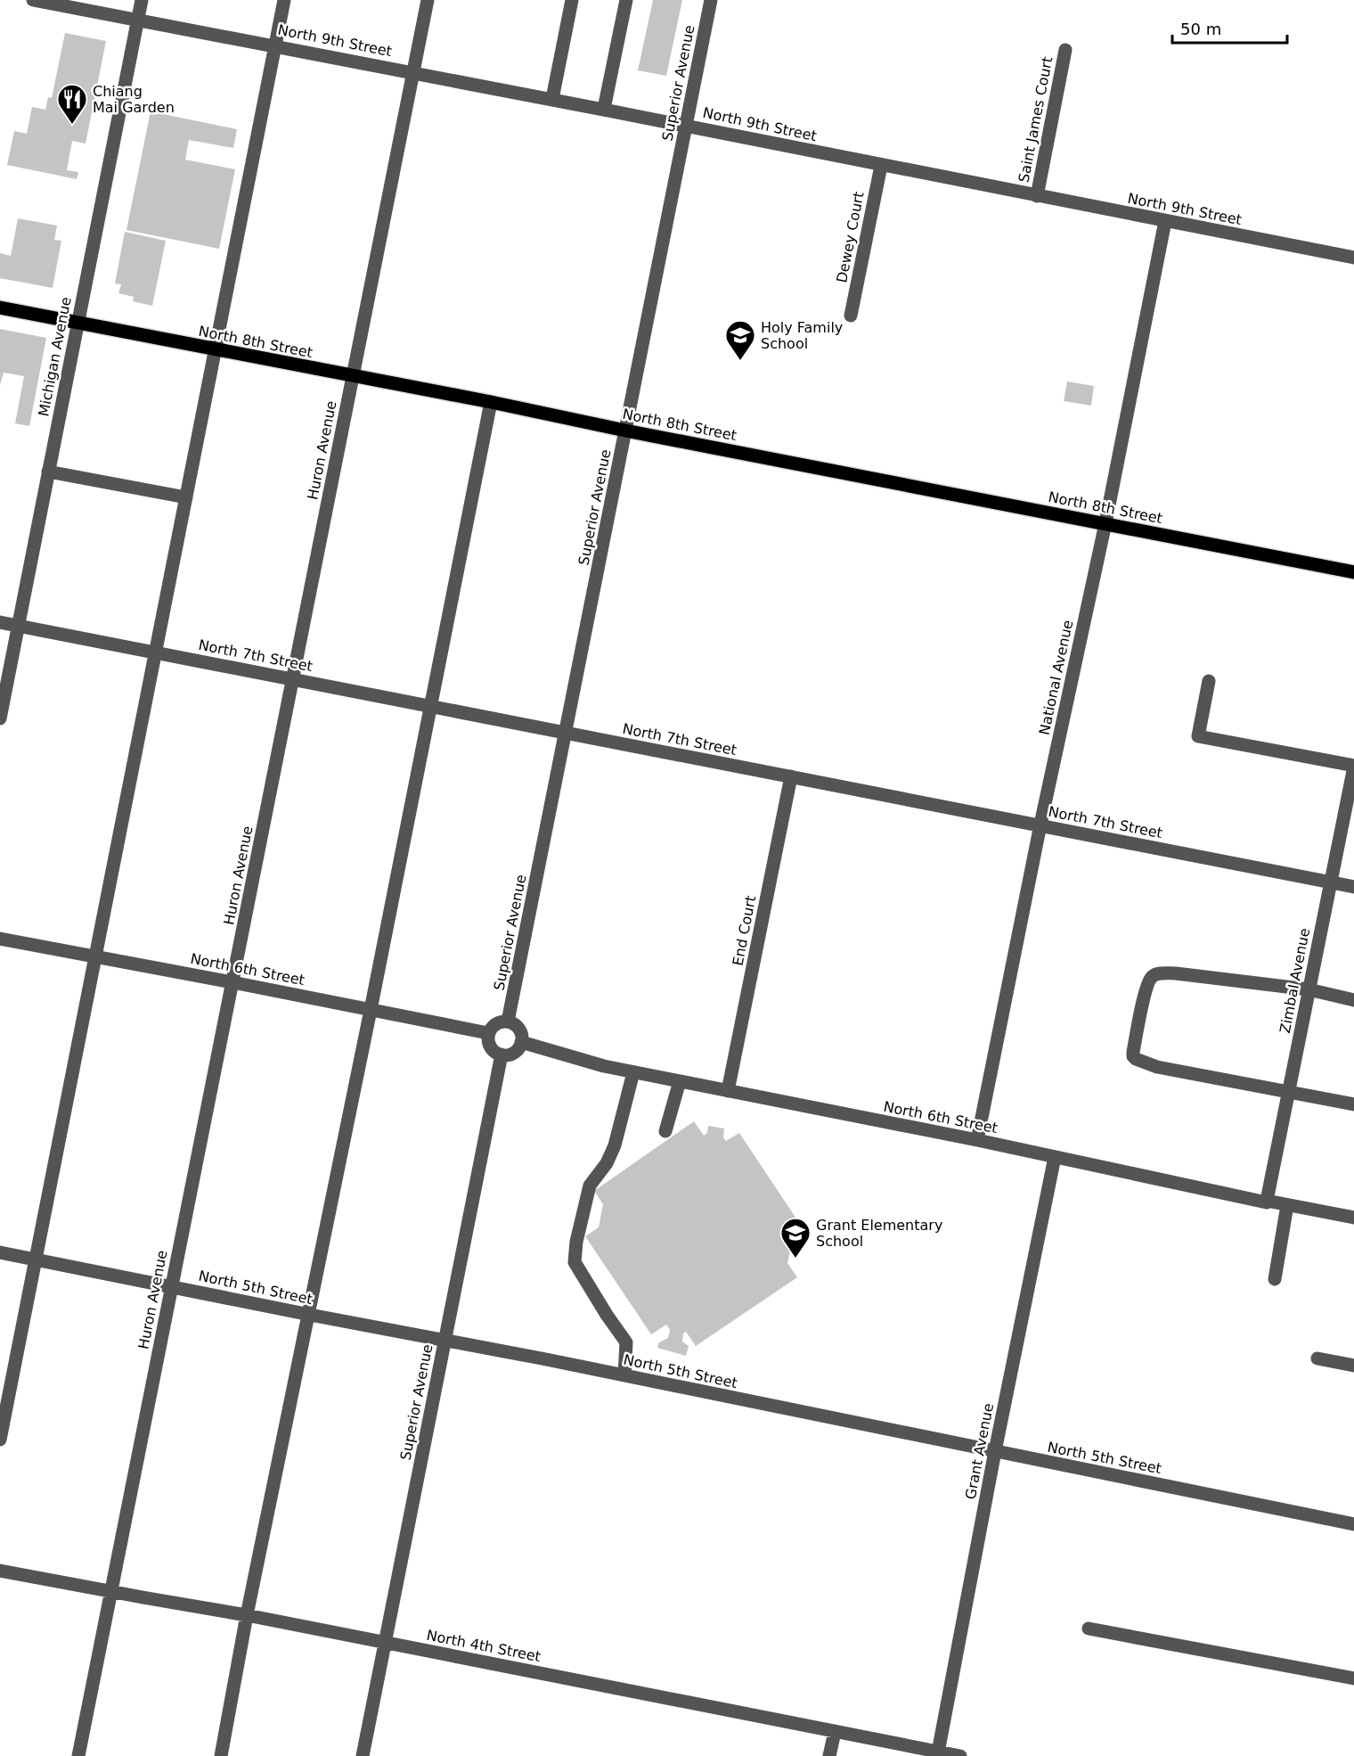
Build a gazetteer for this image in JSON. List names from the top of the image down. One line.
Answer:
{"streets":{"main road":["North 8th Street"],"street":["North 9th Street","Superior Avenue","Saint James Court","Dewey Court","Michigan Avenue","Huron Avenue","North 7th Street","National Avenue","End Court","North 6th Street","Zimbal Avenue","North 5th Street","Grant Avenue","North 4th Street"]},"crossings":[["North 9th Street","Superior Avenue"],["North 9th Street","Saint James Court"],["North 9th Street","Dewey Court"],["North 9th Street","Michigan Avenue"],["North 9th Street","Huron Avenue"],["North 9th Street","National Avenue"],["Superior Avenue","North 8th Street"],["Superior Avenue","North 7th Street"],["Superior Avenue","North 6th Street"],["Superior Avenue","North 5th Street"],["Superior Avenue","North 4th Street"],["North 8th Street","Michigan Avenue"],["North 8th Street","Huron Avenue"],["North 8th Street","National Avenue"],["Michigan Avenue","North 7th Street"],["Huron Avenue","North 7th Street"],["Huron Avenue","North 6th Street"],["Huron Avenue","North 5th Street"],["Huron Avenue","North 4th Street"],["North 7th Street","National Avenue"],["North 7th Street","End Court"],["North 7th Street","Zimbal Avenue"],["National Avenue","North 6th Street"],["End Court","North 6th Street"],["North 6th Street","Zimbal Avenue"],["North 6th Street","Grant Avenue"],["North 5th Street","Grant Avenue"],["Grant Avenue","North 4th Street"]],"places":{"restaurant":["Chiang Mai Garden"],"school or university":["Holy Family School","Grant Elementary School"]},"scale_bar":"50 m"}
